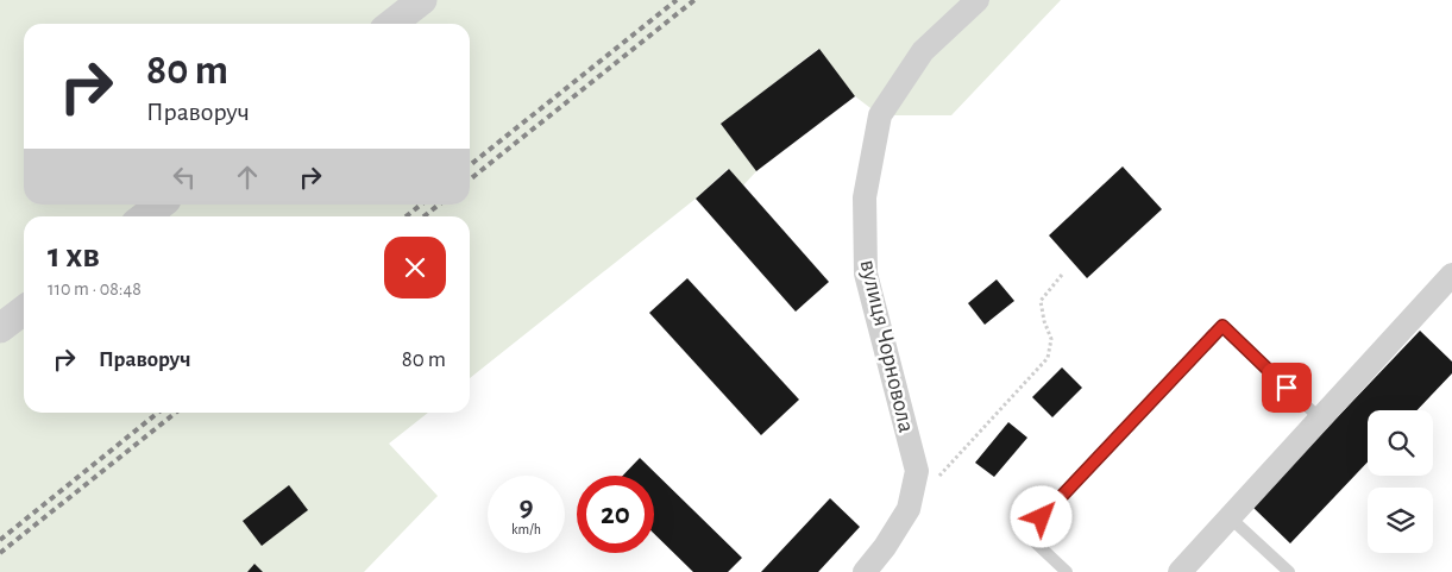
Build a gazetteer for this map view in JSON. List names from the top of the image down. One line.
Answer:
{"streets":{"street":["вулиця Чорновола"]},"page":{"turn":["80 m","Праворуч"],"heading":["1 хв","110 m · 08:48"],"list":[{"name":"Праворуч","value":"80 m"}],"speed":"9 km/h","limit":"20"}}
